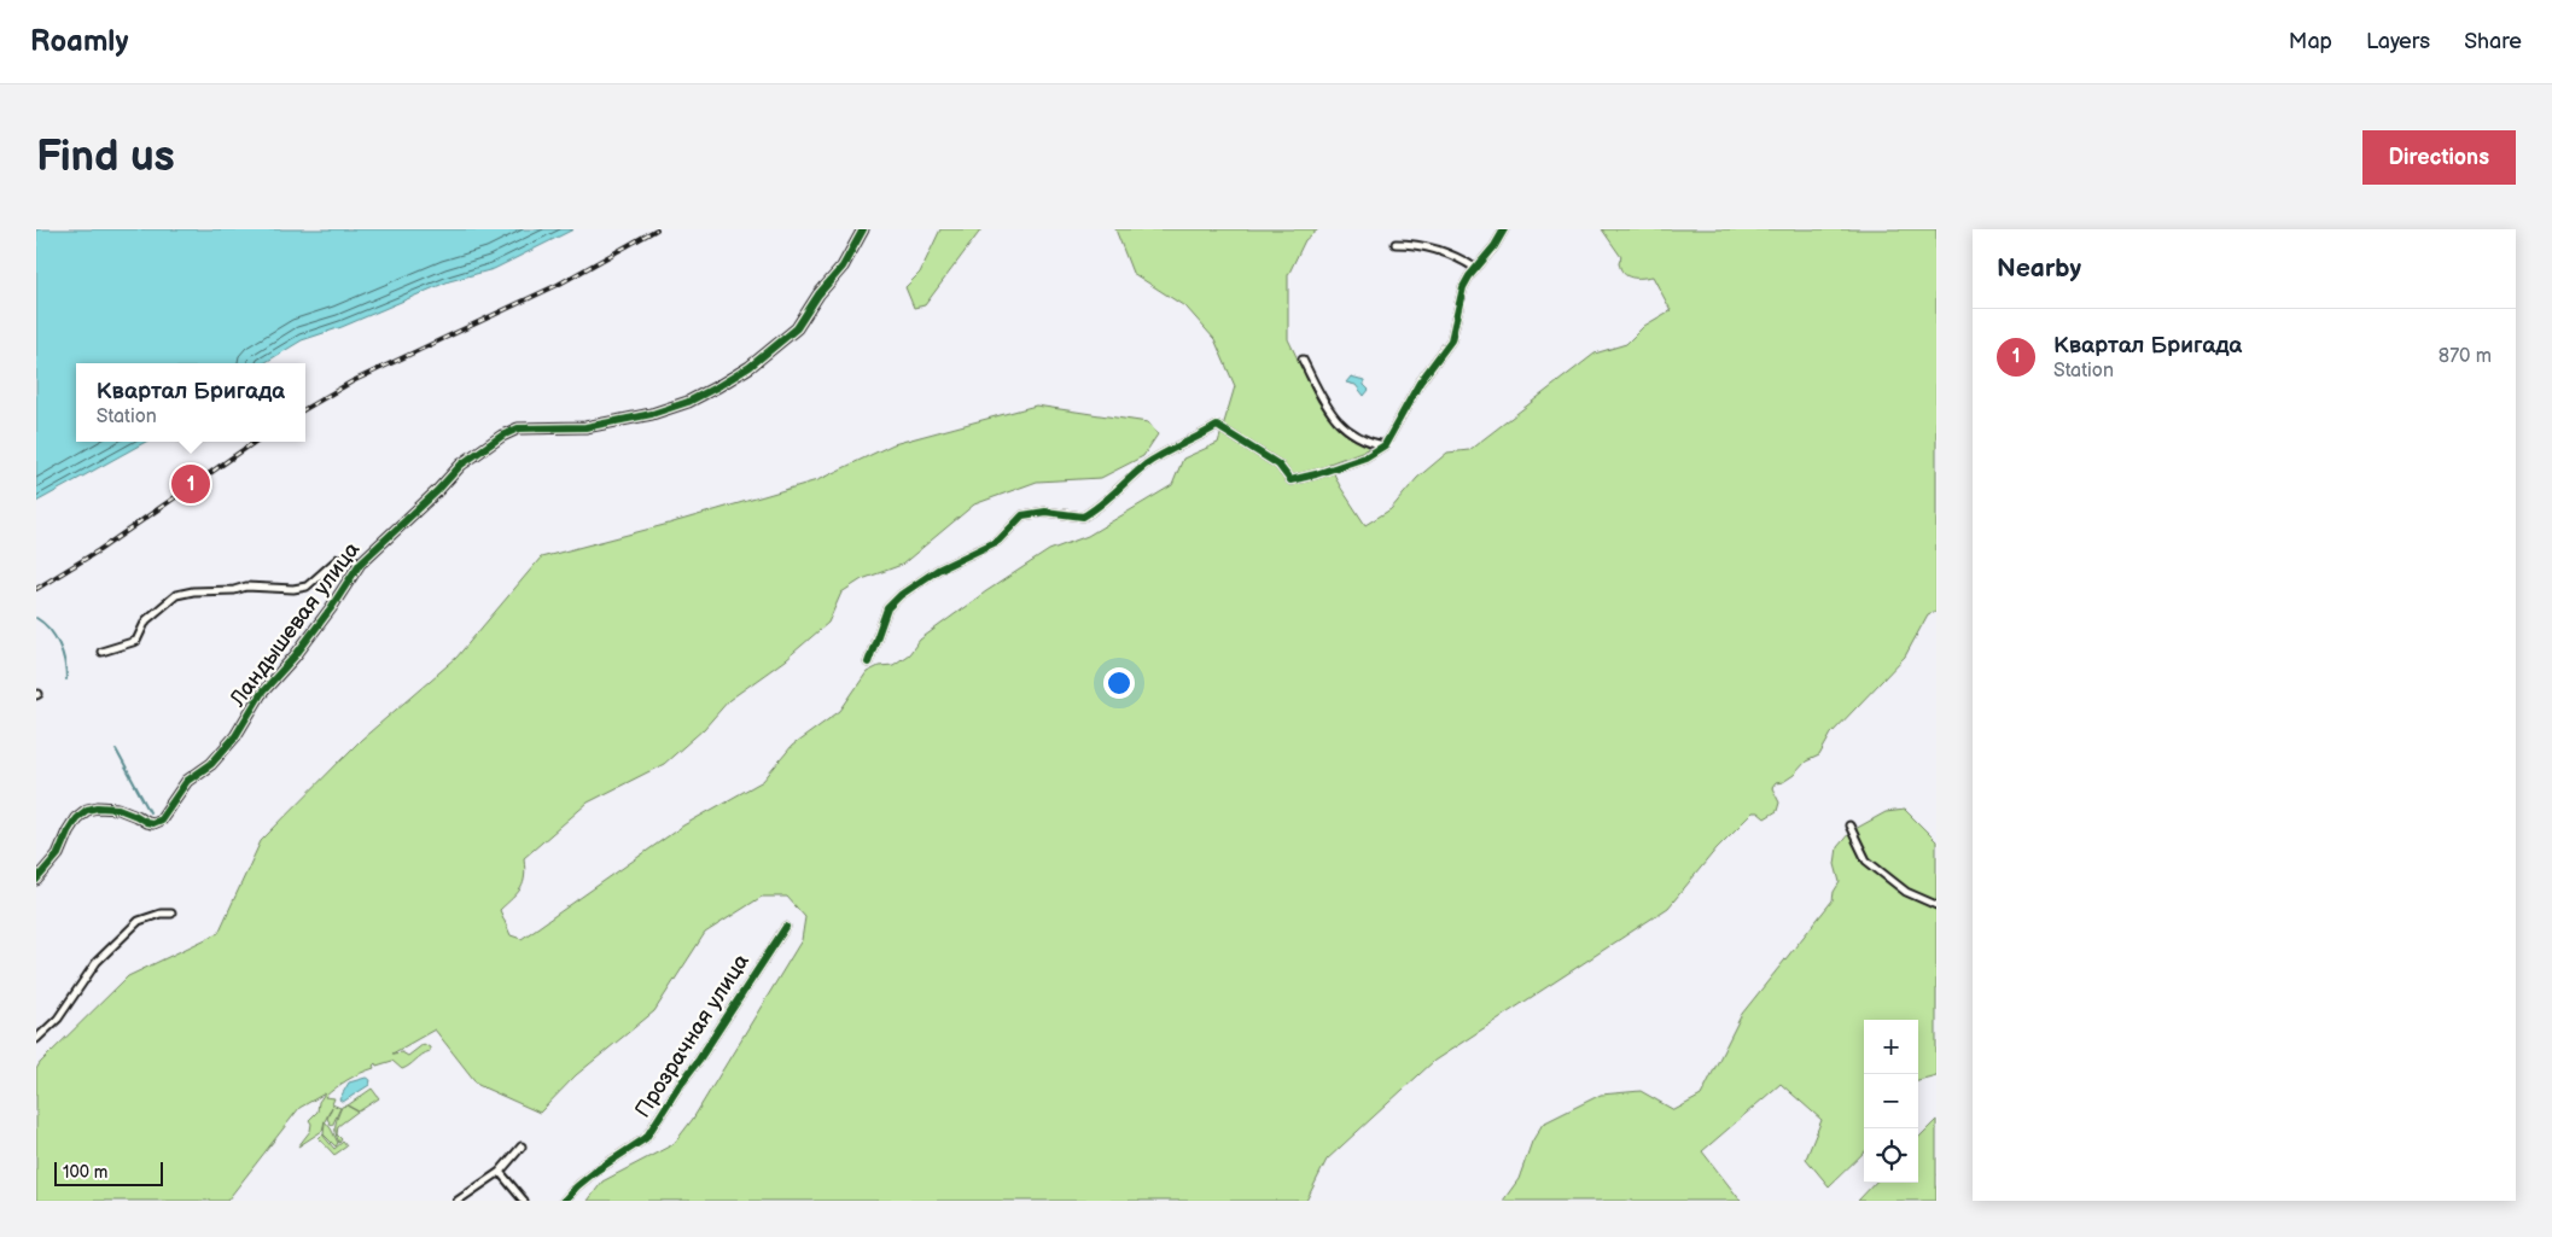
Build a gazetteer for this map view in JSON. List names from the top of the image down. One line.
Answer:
{"streets":{"street":["Ландышевая улица","Прозрачная улица"]},"scale_bar":"100 m","page":{"header":"Roamly","nav":["Map","Layers","Share"],"buttons":"Directions","title":"Find us","heading":"Nearby","list":[{"mark":"1","name":"Квартал Бригада","note":"Station","value":"870 m"}],"popup":["Квартал Бригада","Station"],"pins":"1","map_buttons":["+","−"],"scale":"100 m"}}
